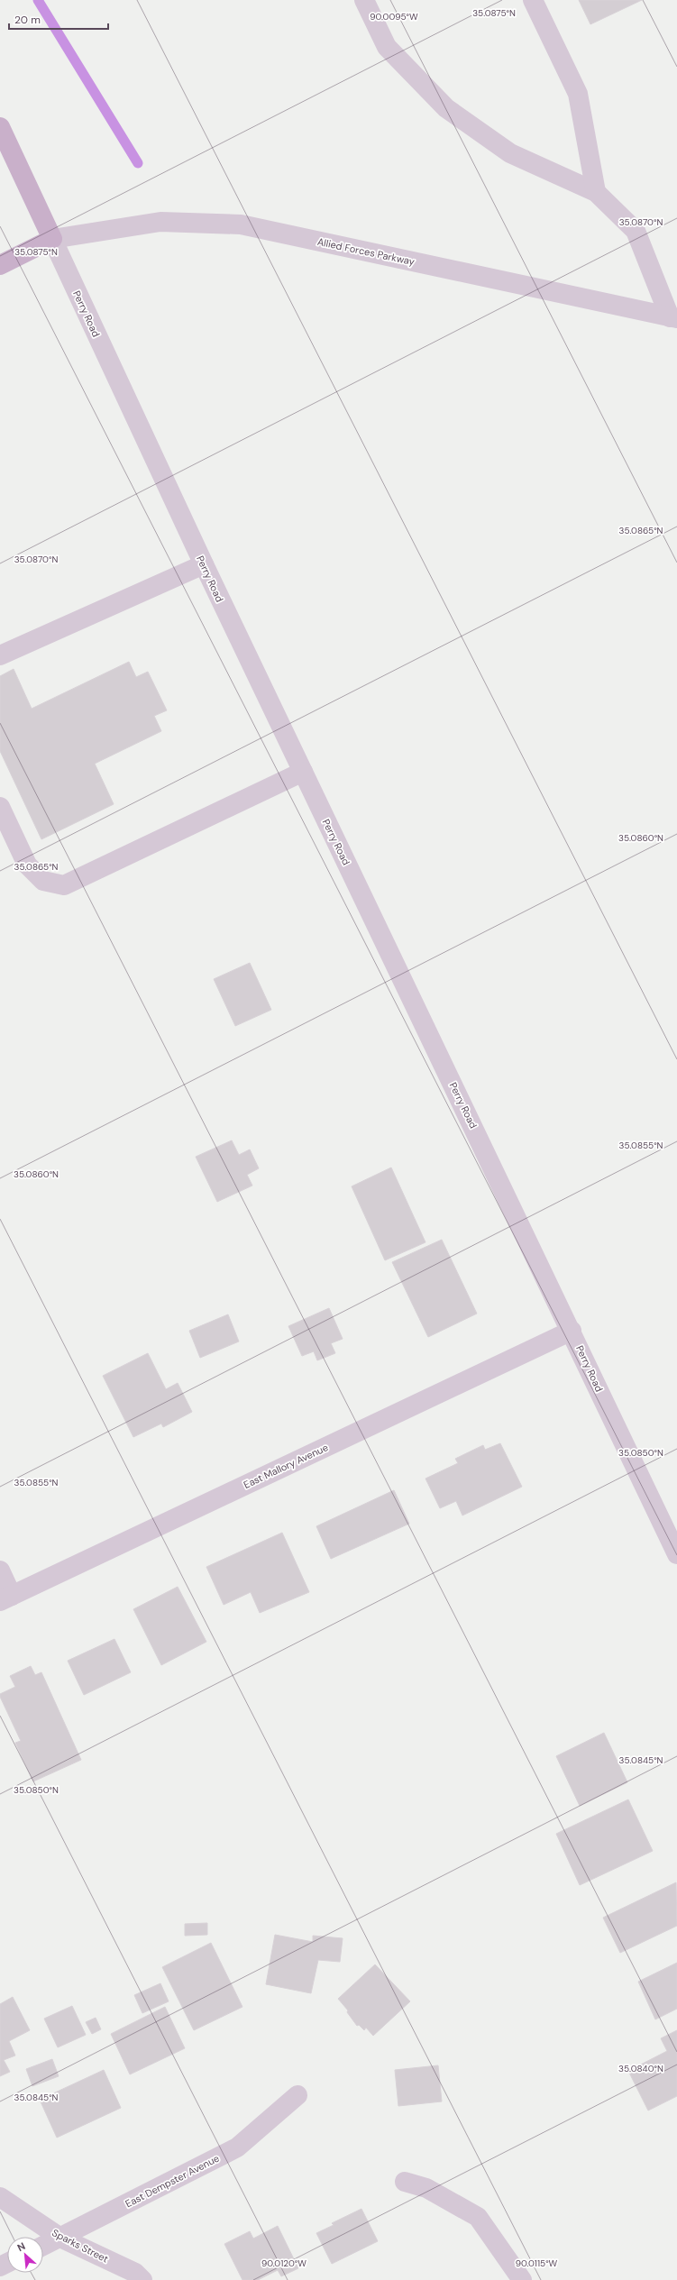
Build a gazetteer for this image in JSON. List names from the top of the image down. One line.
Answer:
{"streets":{"main road":["Perry Road"],"street":["Allied Forces Parkway","East Mallory Avenue","East Dempster Avenue","Sparks Street"]},"crossings":[["Allied Forces Parkway","Perry Road"],["Perry Road","East Mallory Avenue"],["East Dempster Avenue","Sparks Street"]],"scale_bar":"20 m","north":"top left","coordinates":["35.0875°N","90.0095°W","35.0870°N","35.0865°N","35.0860°N","35.0855°N","35.0850°N","35.0845°N","35.0840°N","90.0120°W","90.0115°W"]}
